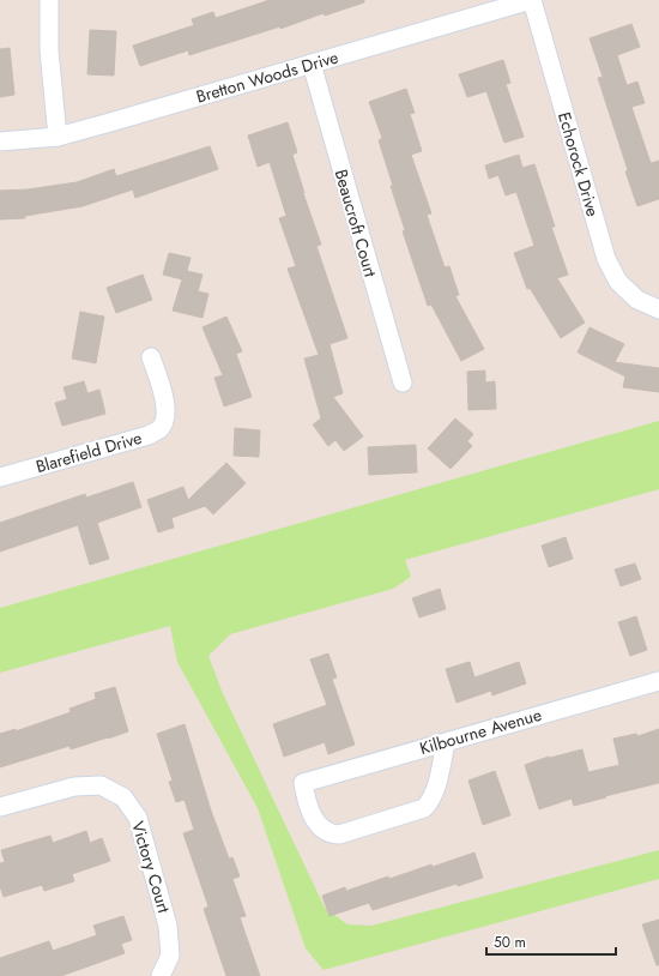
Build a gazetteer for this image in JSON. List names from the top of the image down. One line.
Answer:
{"streets":{"street":["Bretton Woods Drive","Echorock Drive","Beaucroft Court","Blarefield Drive","Kilbourne Avenue","Victory Court"]},"crossings":[["Bretton Woods Drive","Echorock Drive"],["Bretton Woods Drive","Beaucroft Court"]],"scale_bar":"50 m"}
